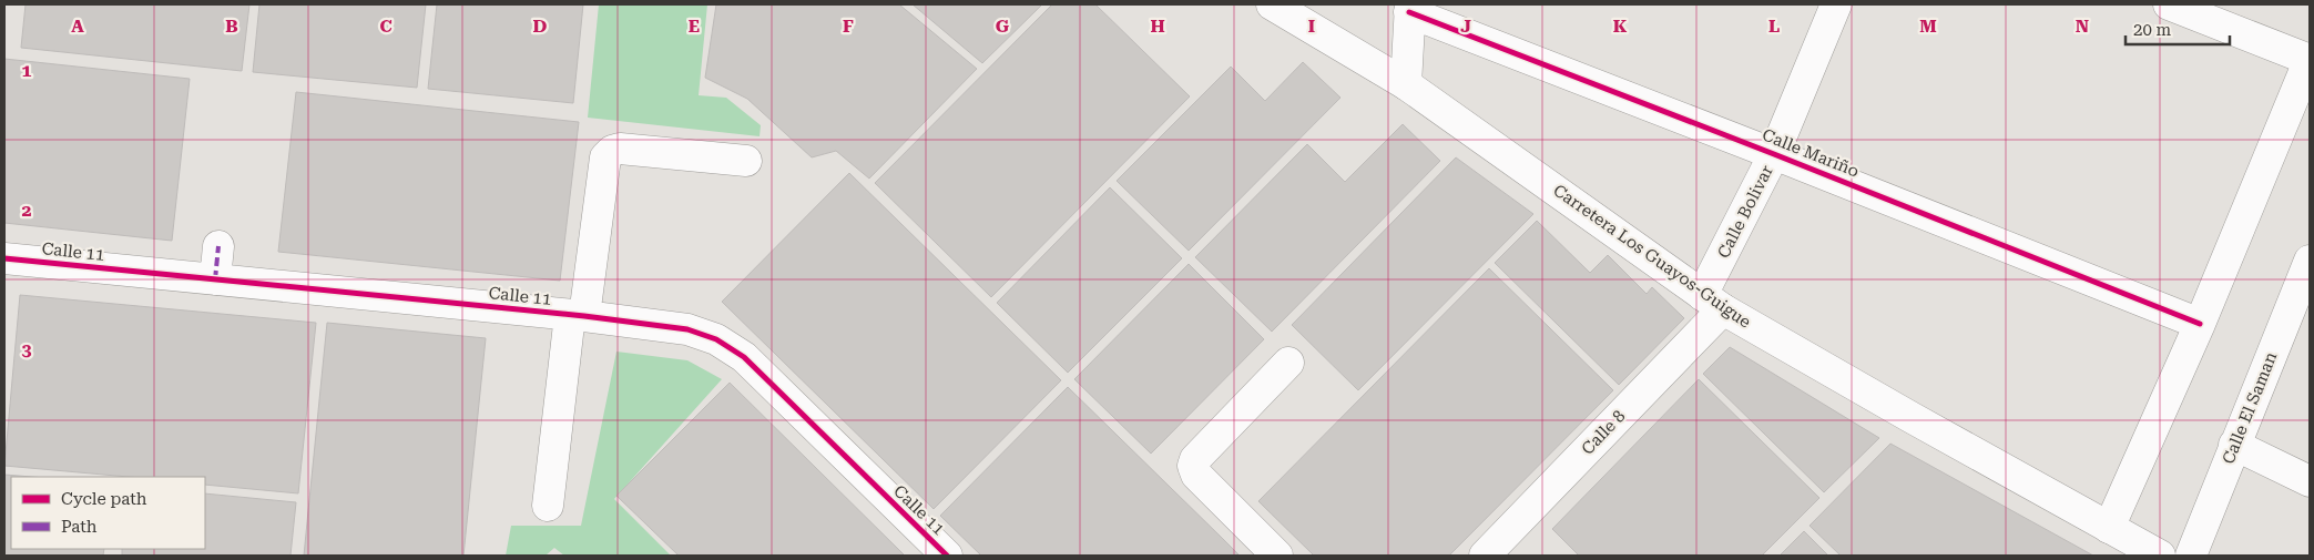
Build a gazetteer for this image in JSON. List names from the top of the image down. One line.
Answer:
{"streets":{"street":["Calle Mariño","Calle Bolivar","Calle 11","Carretera Los Guayos-Guigue","Calle El Saman","Calle 8"]},"crossings":[["Calle Mariño","Calle Bolivar"],["Calle Bolivar","Carretera Los Guayos-Guigue"],["Calle Bolivar","Calle 8"],["Carretera Los Guayos-Guigue","Calle 8"]],"legend":["Cycle path","Path"],"scale_bar":"20 m","grid":{"columns":["A","B","C","D","E","F","G","H","I","J","K","L","M","N"],"rows":["1","2","3"]}}
